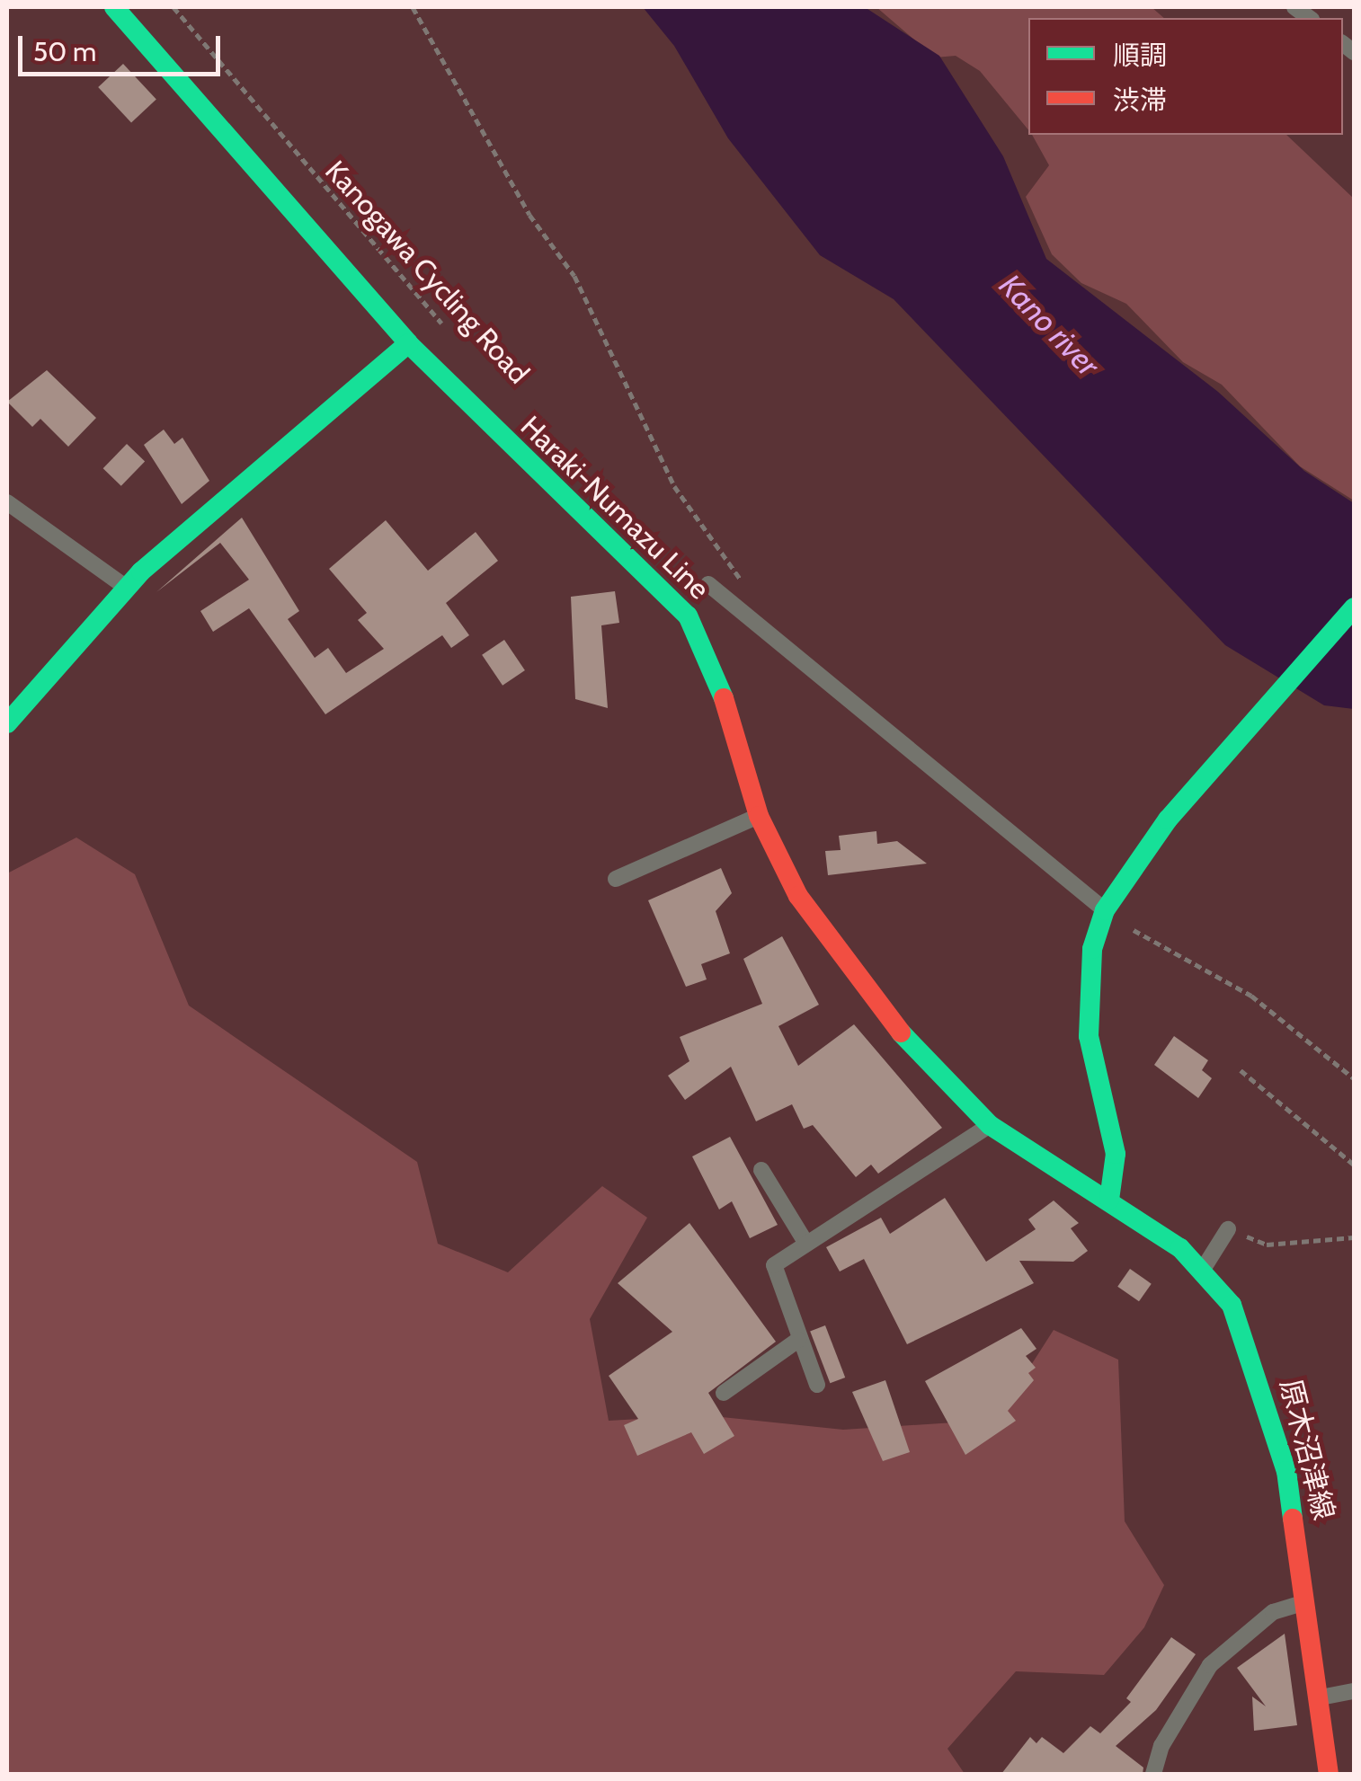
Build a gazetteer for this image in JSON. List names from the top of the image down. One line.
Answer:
{"streets":{"main road":["Haraki-Numazu Line","原木沼津線"],"path":["Kanogawa Cycling Road"]},"crossings":[["Haraki-Numazu Line","原木沼津線"]],"water":["Kano river"],"legend":["順調","渋滞"],"scale_bar":"50 m"}
